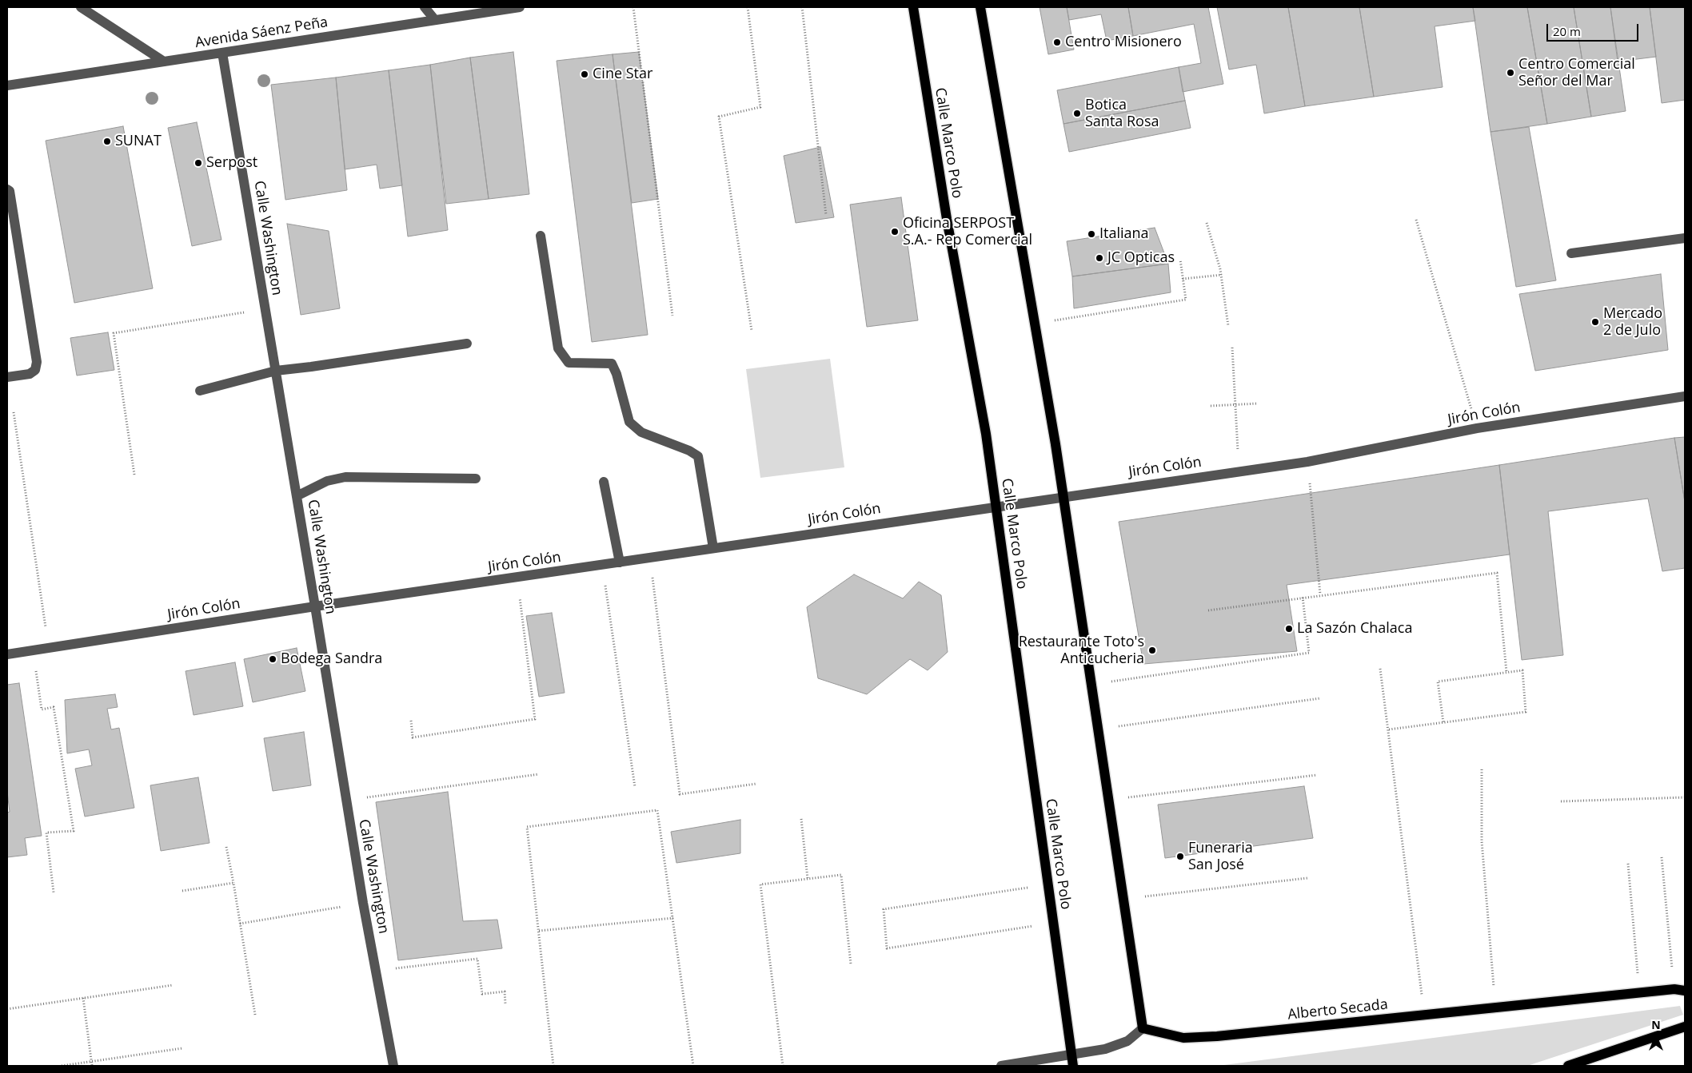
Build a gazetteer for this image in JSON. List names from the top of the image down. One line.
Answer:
{"streets":{"main road":["Calle Marco Polo","Alberto Secada"],"street":["Avenida Sáenz Peña","Calle Washington","Jirón Colón"]},"crossings":[["Avenida Sáenz Peña","Calle Washington"],["Calle Marco Polo","Jirón Colón"],["Calle Washington","Jirón Colón"]],"places":["Centro Misionero","Centro Comercial Señor del Mar","Cine Star","Botica Santa Rosa","SUNAT","Serpost","Oficina SERPOST S.A.- Rep Comercial","Italiana","JC Opticas","Mercado 2 de Julo","La Sazón Chalaca","Restaurante Toto's Anticucheria","Bodega Sandra","Funeraria San José"],"scale_bar":"20 m","north":"top"}
